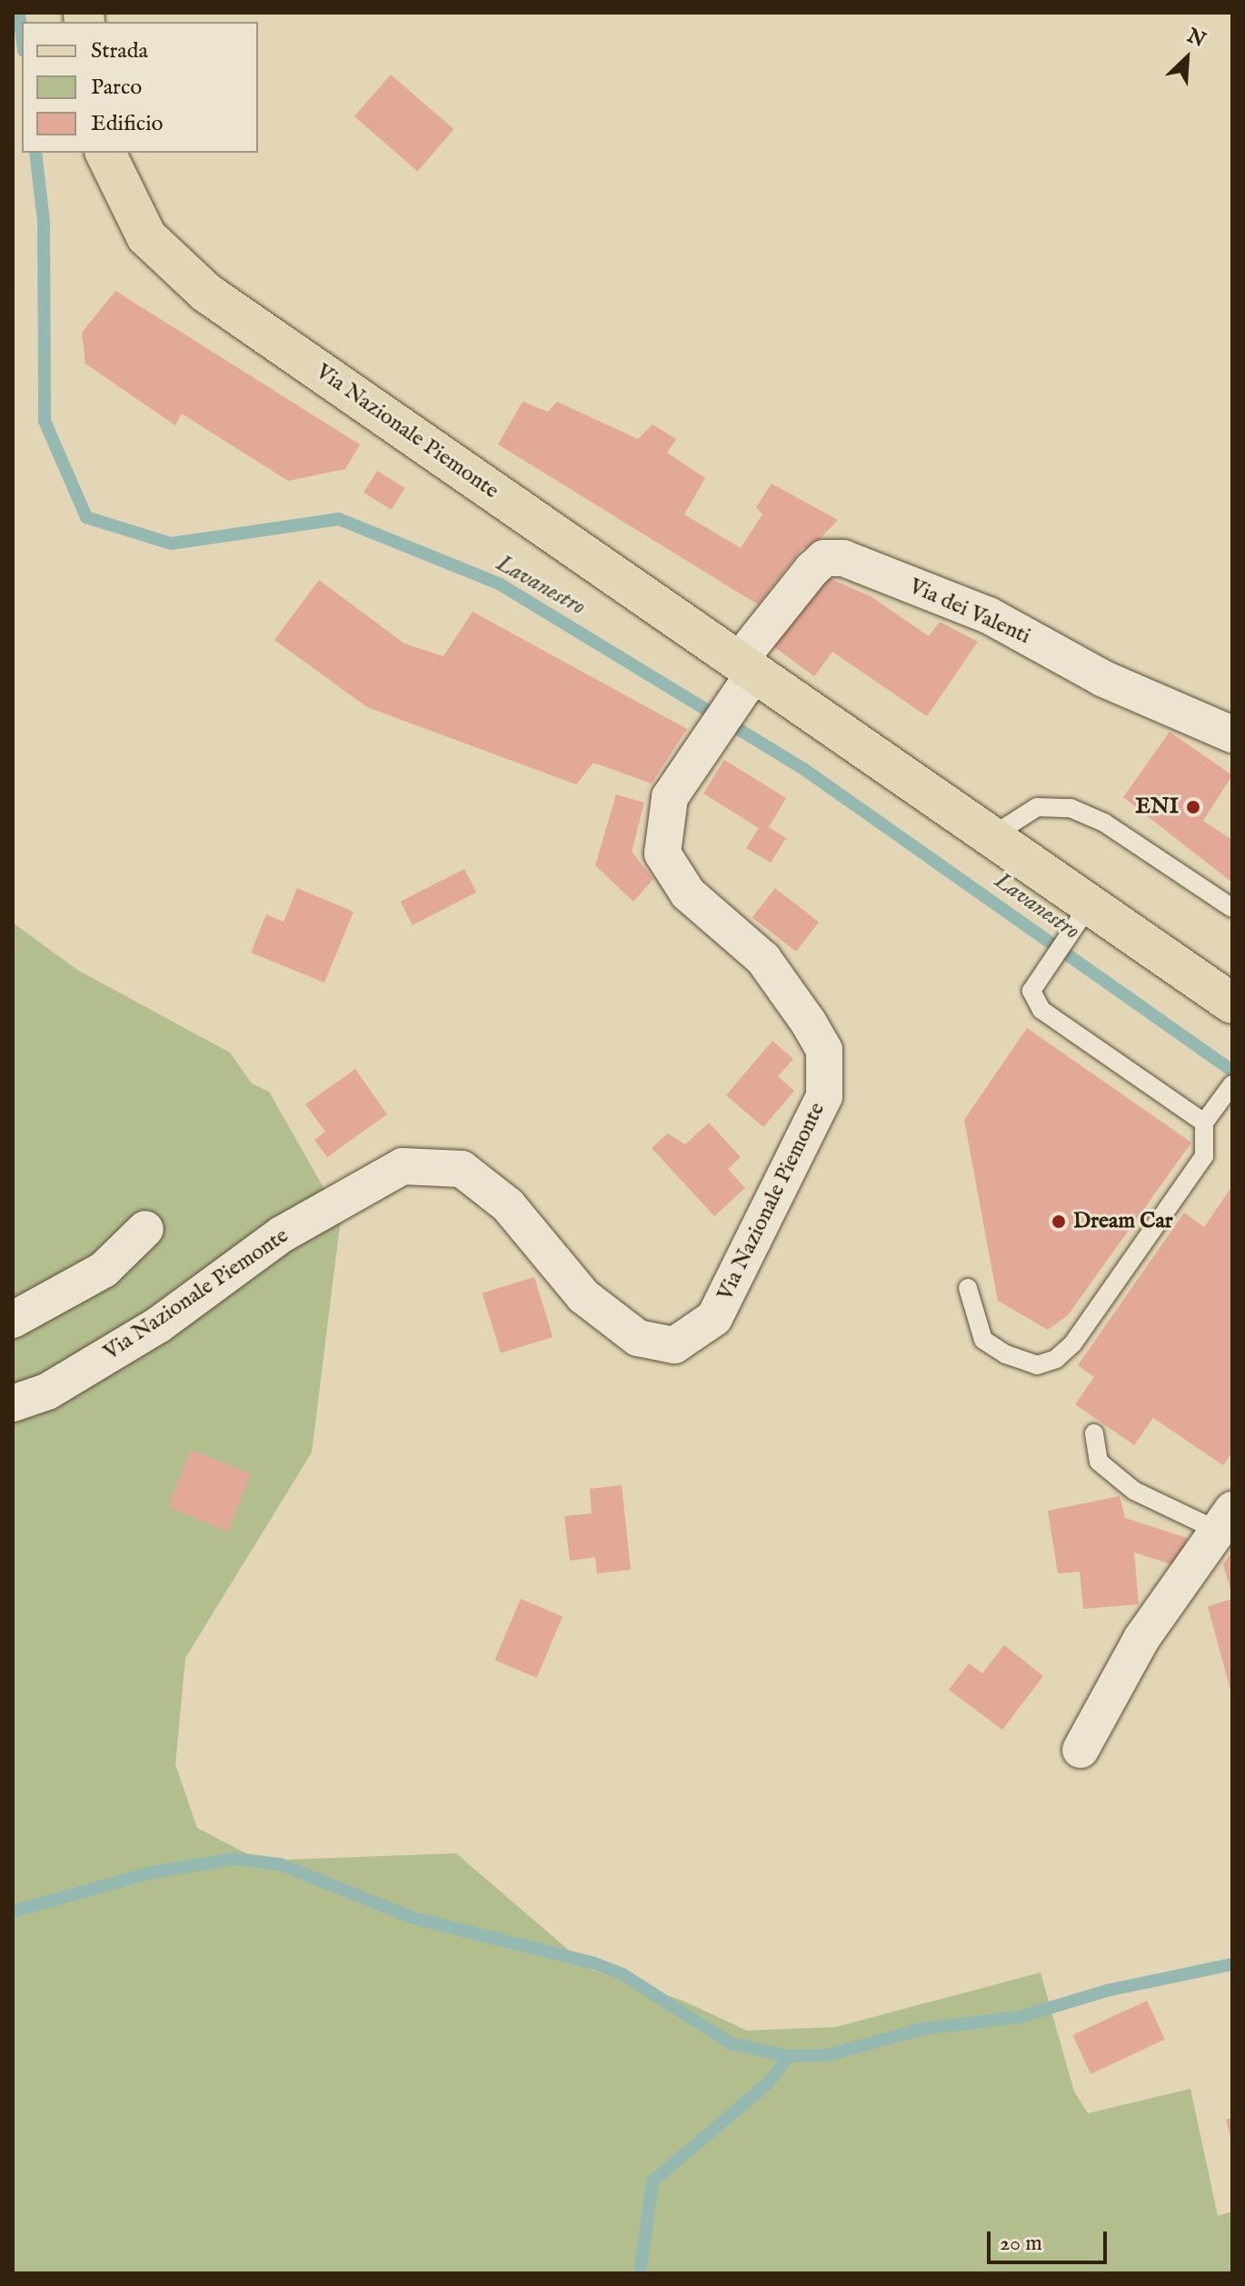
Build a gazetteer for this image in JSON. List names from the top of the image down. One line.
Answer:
{"streets":{"main road":["Via Nazionale Piemonte"],"street":["Via dei Valenti"]},"crossings":[["Via Nazionale Piemonte","Via dei Valenti"]],"water":["Lavanestro"],"places":["ENI","Dream Car"],"legend":["Strada","Parco","Edificio"],"scale_bar":"20 m","north":"top right"}
